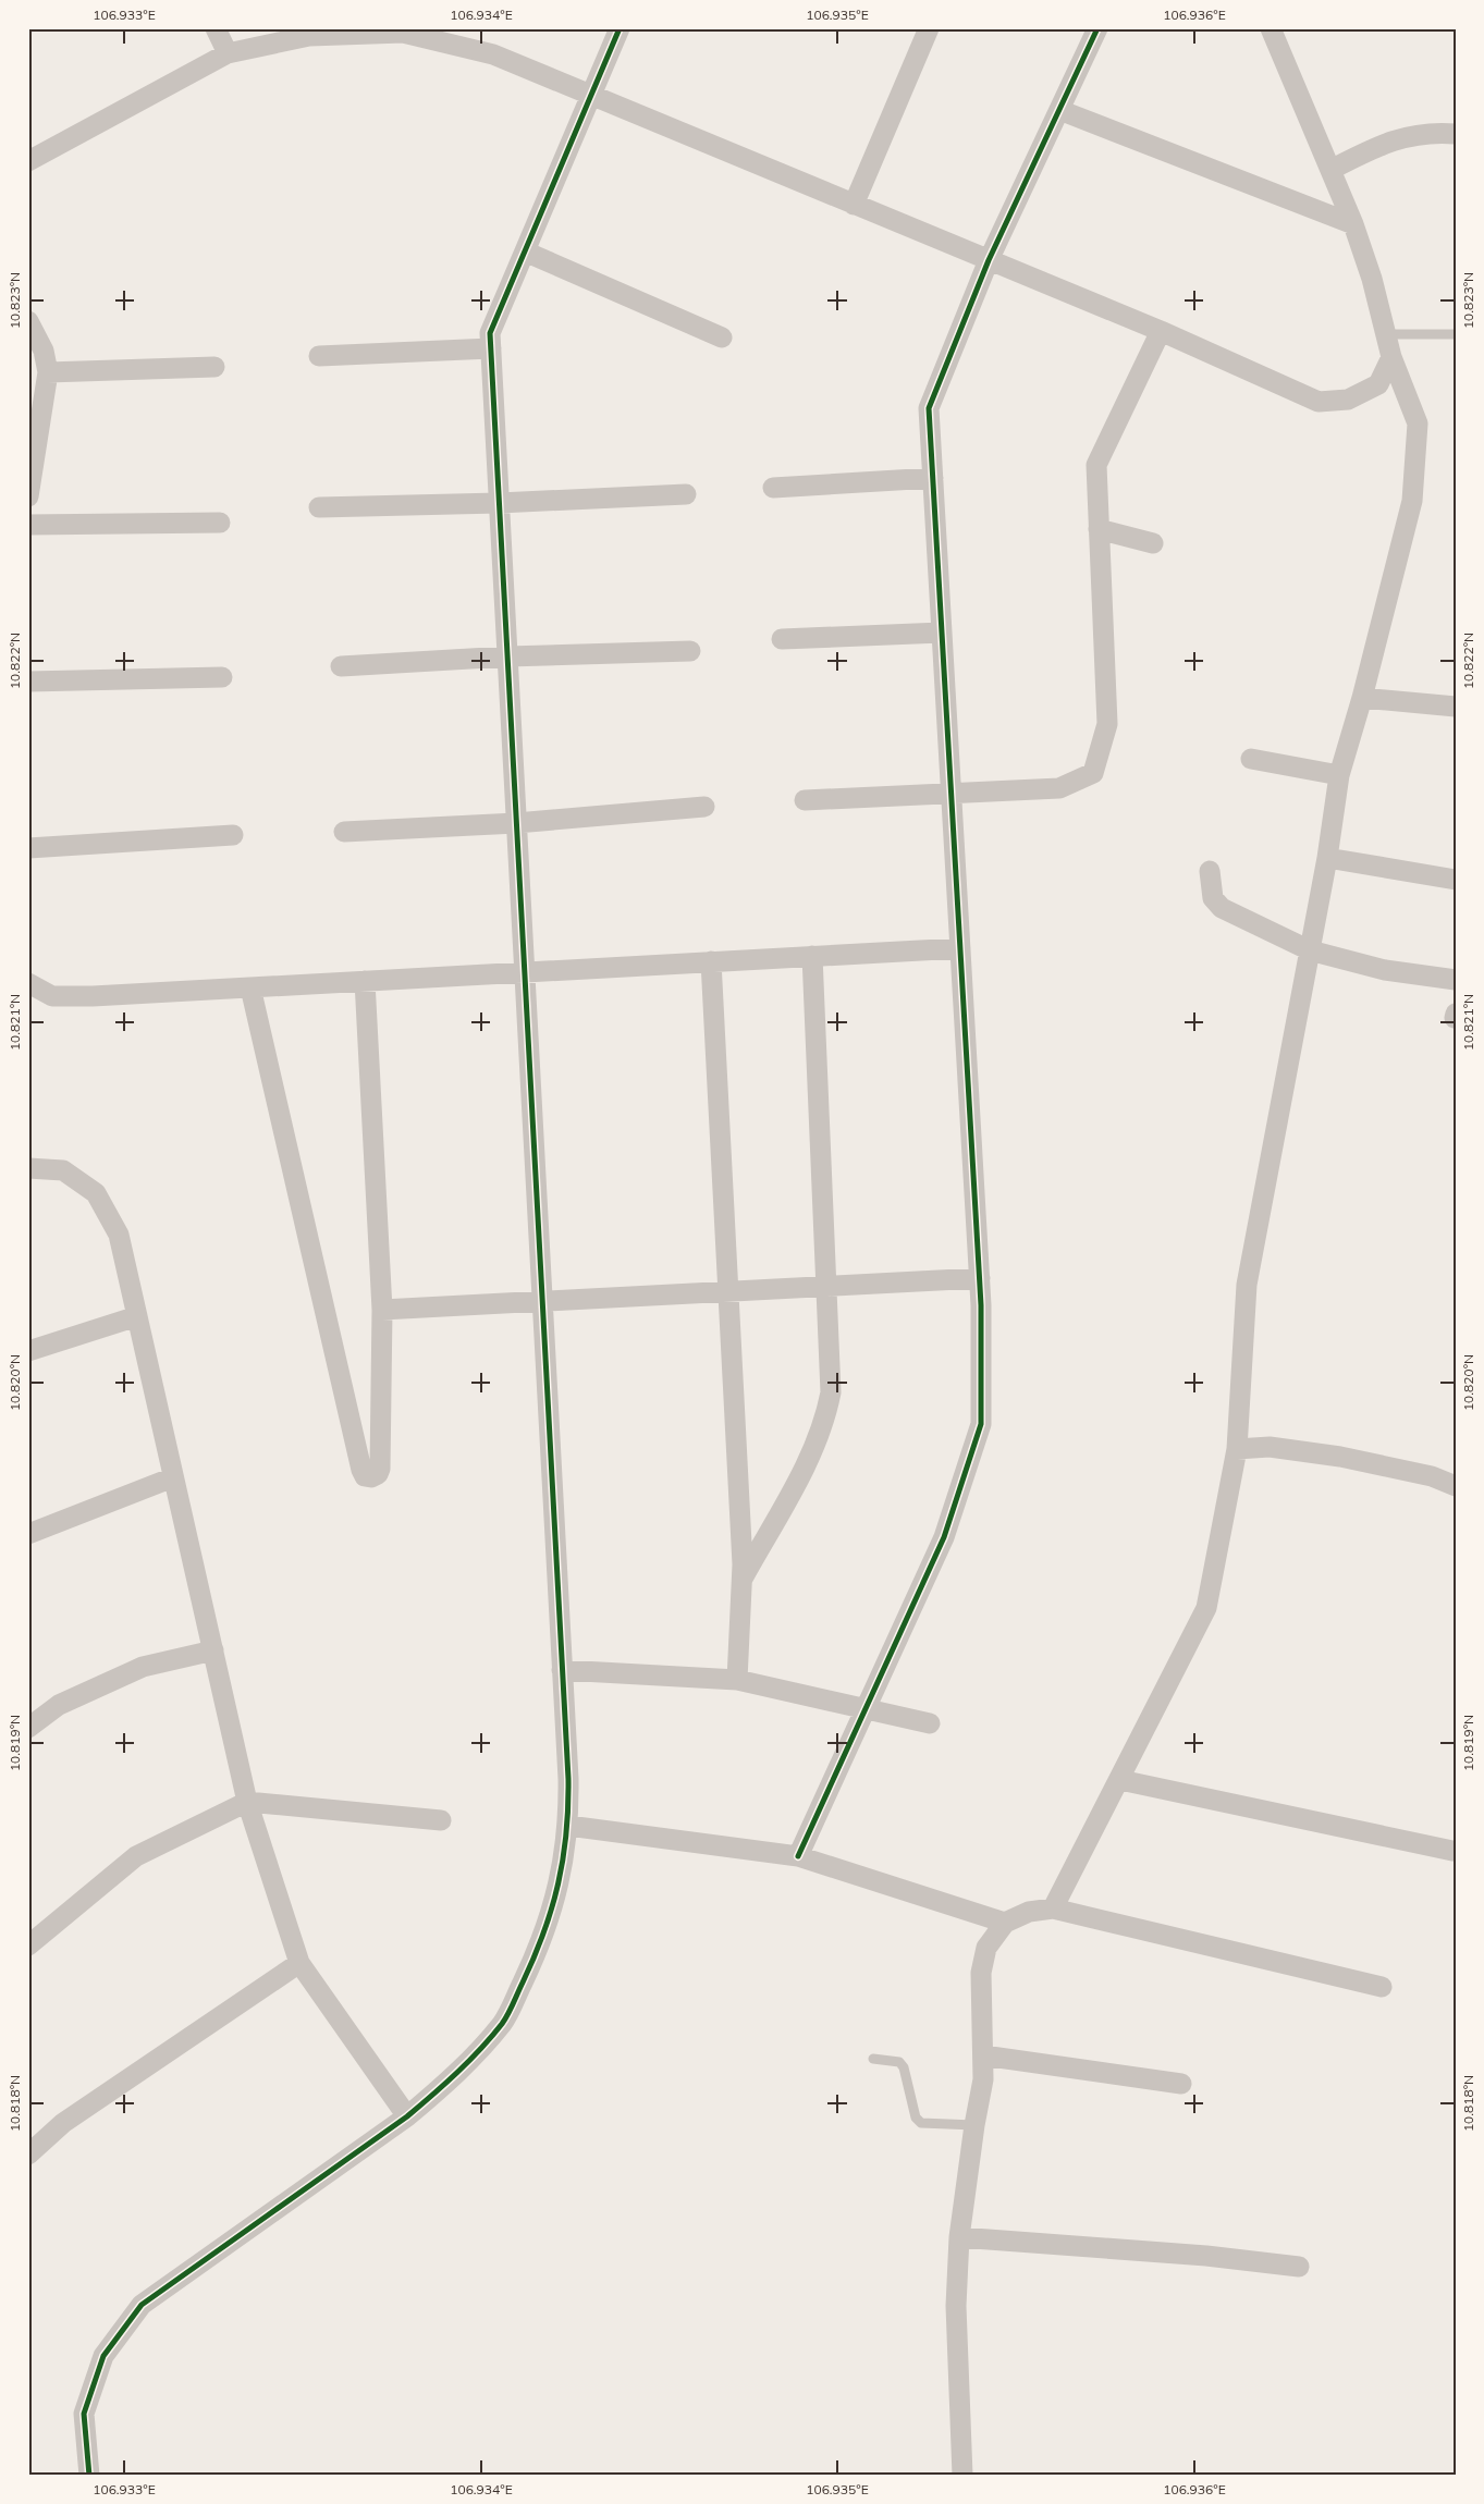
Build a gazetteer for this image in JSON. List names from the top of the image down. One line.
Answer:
{"coordinates":["106.933°E","106.934°E","106.935°E","106.936°E","10.823°N","10.822°N","10.821°N","10.820°N","10.819°N","10.818°N"]}
